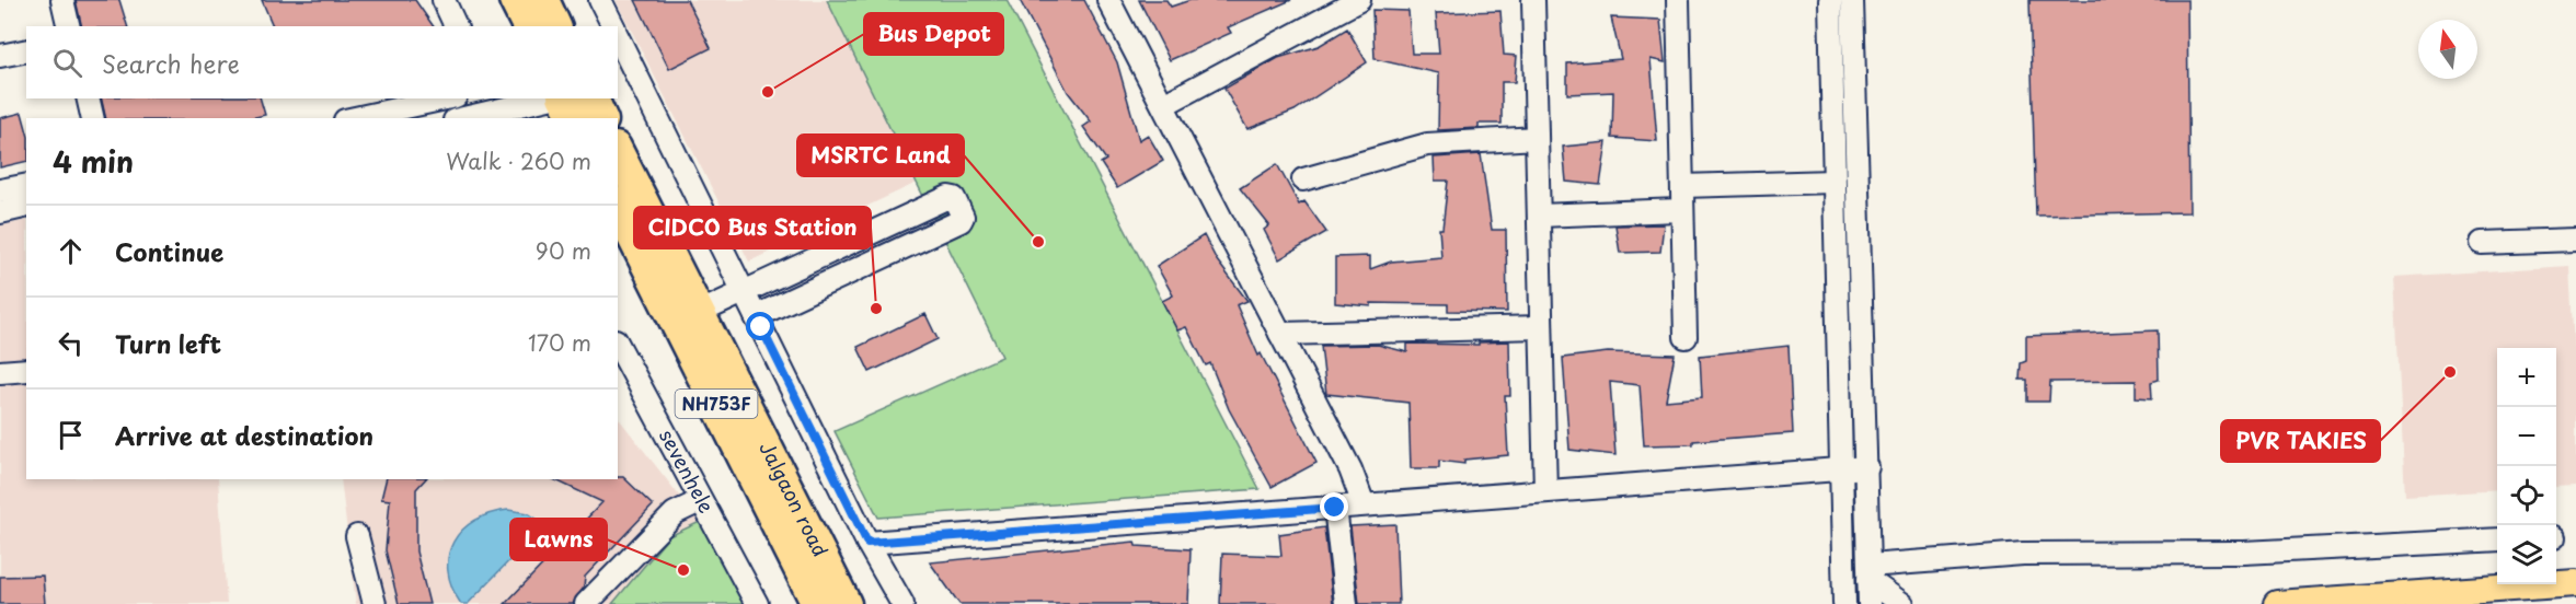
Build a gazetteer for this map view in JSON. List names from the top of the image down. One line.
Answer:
{"streets":{"highway":["NH753F","Jalgaon road"],"street":["sevenhele"]},"places":["Bus Depot","MSRTC Land","CIDCO Bus Station","PVR TAKIES","Lawns"],"north":"top","page":{"search":"Search here","heading":["4 min","Walk · 260 m"],"list":[["Continue","90 m"],["Turn left","170 m"],"Arrive at destination"],"map_buttons":["+","−"]}}
